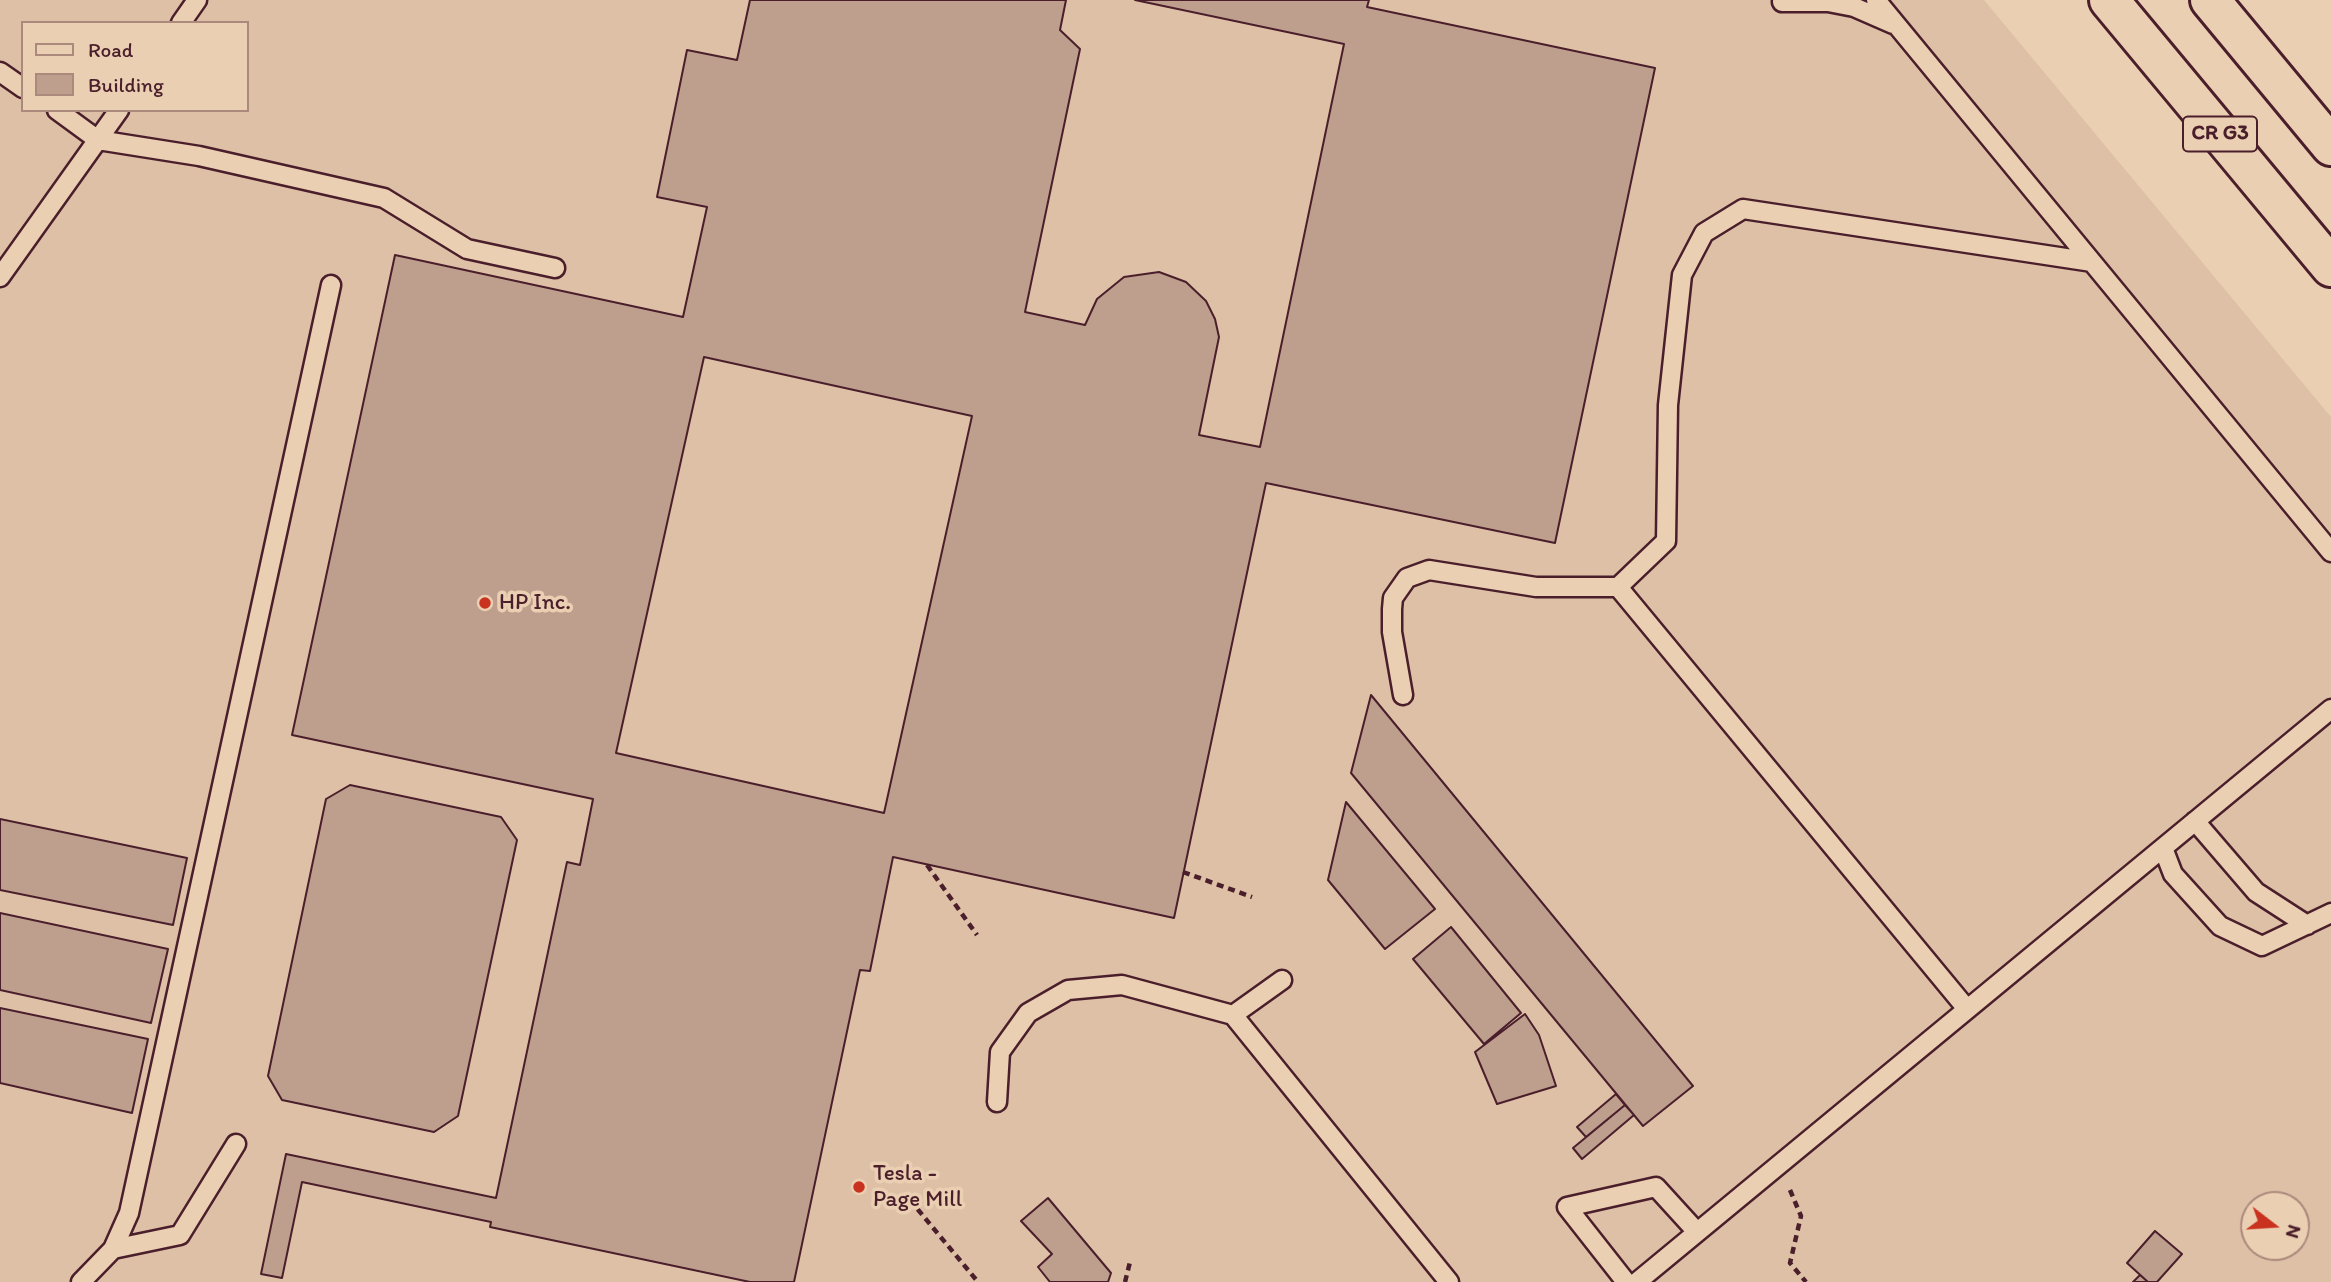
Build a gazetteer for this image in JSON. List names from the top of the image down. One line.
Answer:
{"streets":{"main road":["CR G3"]},"places":["HP Inc.","Tesla - Page Mill"],"legend":["Road","Building"],"north":"right"}
